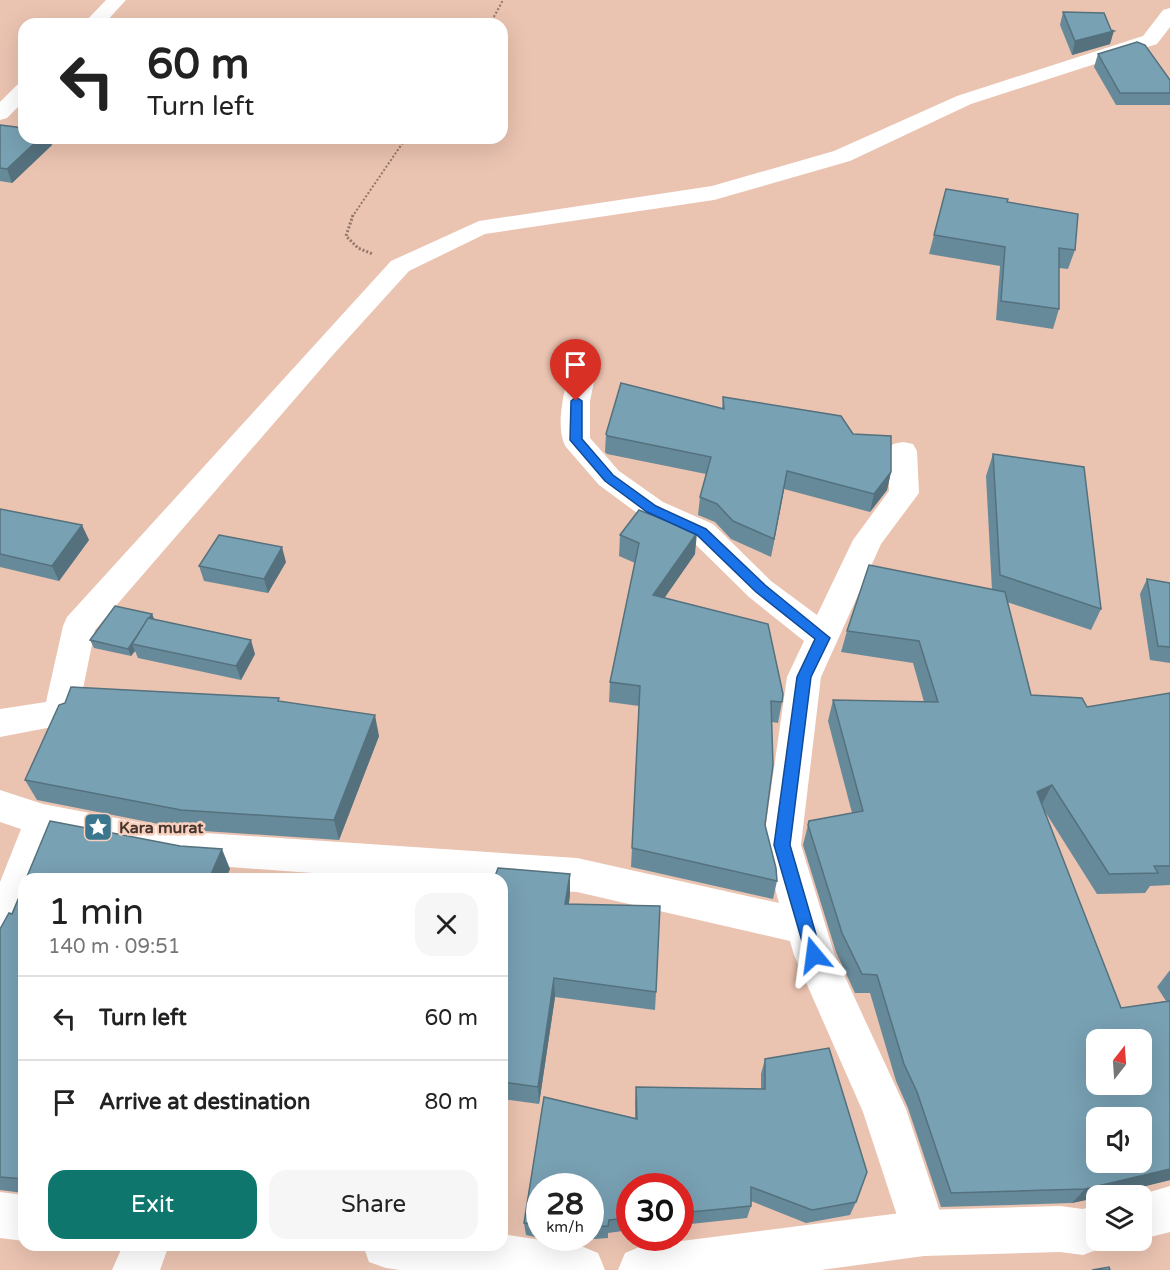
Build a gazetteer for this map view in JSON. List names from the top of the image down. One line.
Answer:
{"places":{"place":["Kara murat"]},"north":"top","page":{"turn":["60 m","Turn left"],"heading":["1 min","140 m · 09:51"],"list":[{"name":"Turn left","value":"60 m"},{"name":"Arrive at destination","value":"80 m"}],"buttons":["Exit","Share"],"speed":"28 km/h","limit":"30"}}
